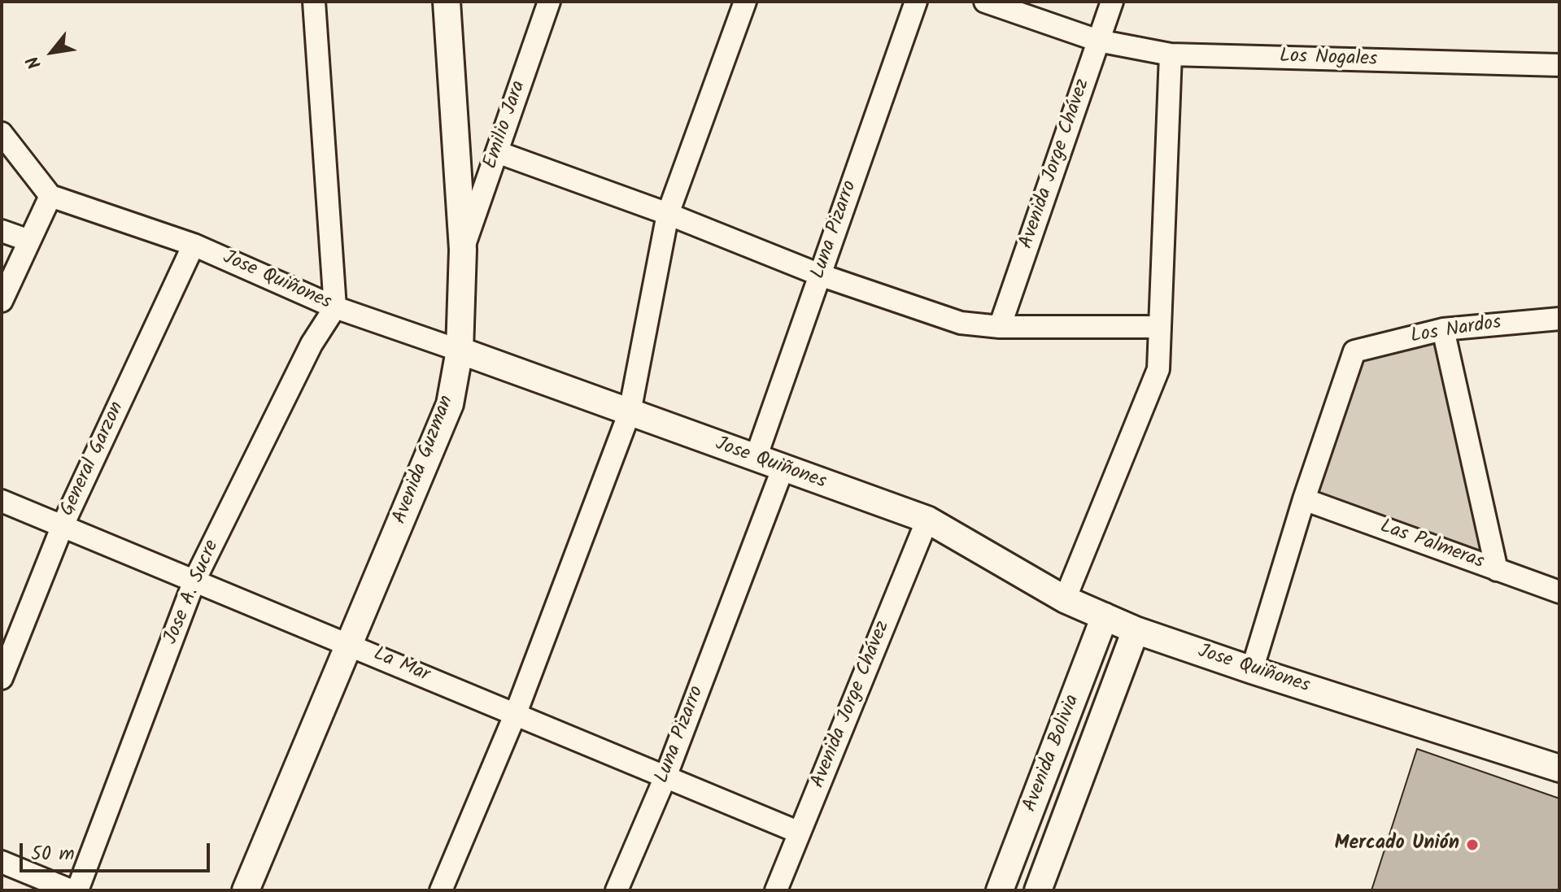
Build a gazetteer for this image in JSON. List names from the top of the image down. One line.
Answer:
{"streets":{"street":["Los Nogales","Emilio Jara","Avenida Jorge Chávez","Luna Pizarro","Jose Quiñones","Los Nardos","General Garzon","Avenida Guzman","Las Palmeras","Jose A. Sucre","La Mar","Avenida Bolivia"]},"crossings":[["Los Nogales","Avenida Jorge Chávez"],["Emilio Jara","Avenida Guzman"],["Avenida Jorge Chávez","Jose Quiñones"],["Avenida Jorge Chávez","La Mar"],["Luna Pizarro","Jose Quiñones"],["Luna Pizarro","La Mar"],["Jose Quiñones","General Garzon"],["Jose Quiñones","Avenida Guzman"],["Jose Quiñones","Jose A. Sucre"],["Jose Quiñones","Avenida Bolivia"],["Los Nardos","Las Palmeras"],["General Garzon","La Mar"],["Avenida Guzman","La Mar"],["Jose A. Sucre","La Mar"]],"places":["Mercado Unión"],"scale_bar":"50 m","north":"bottom left"}
